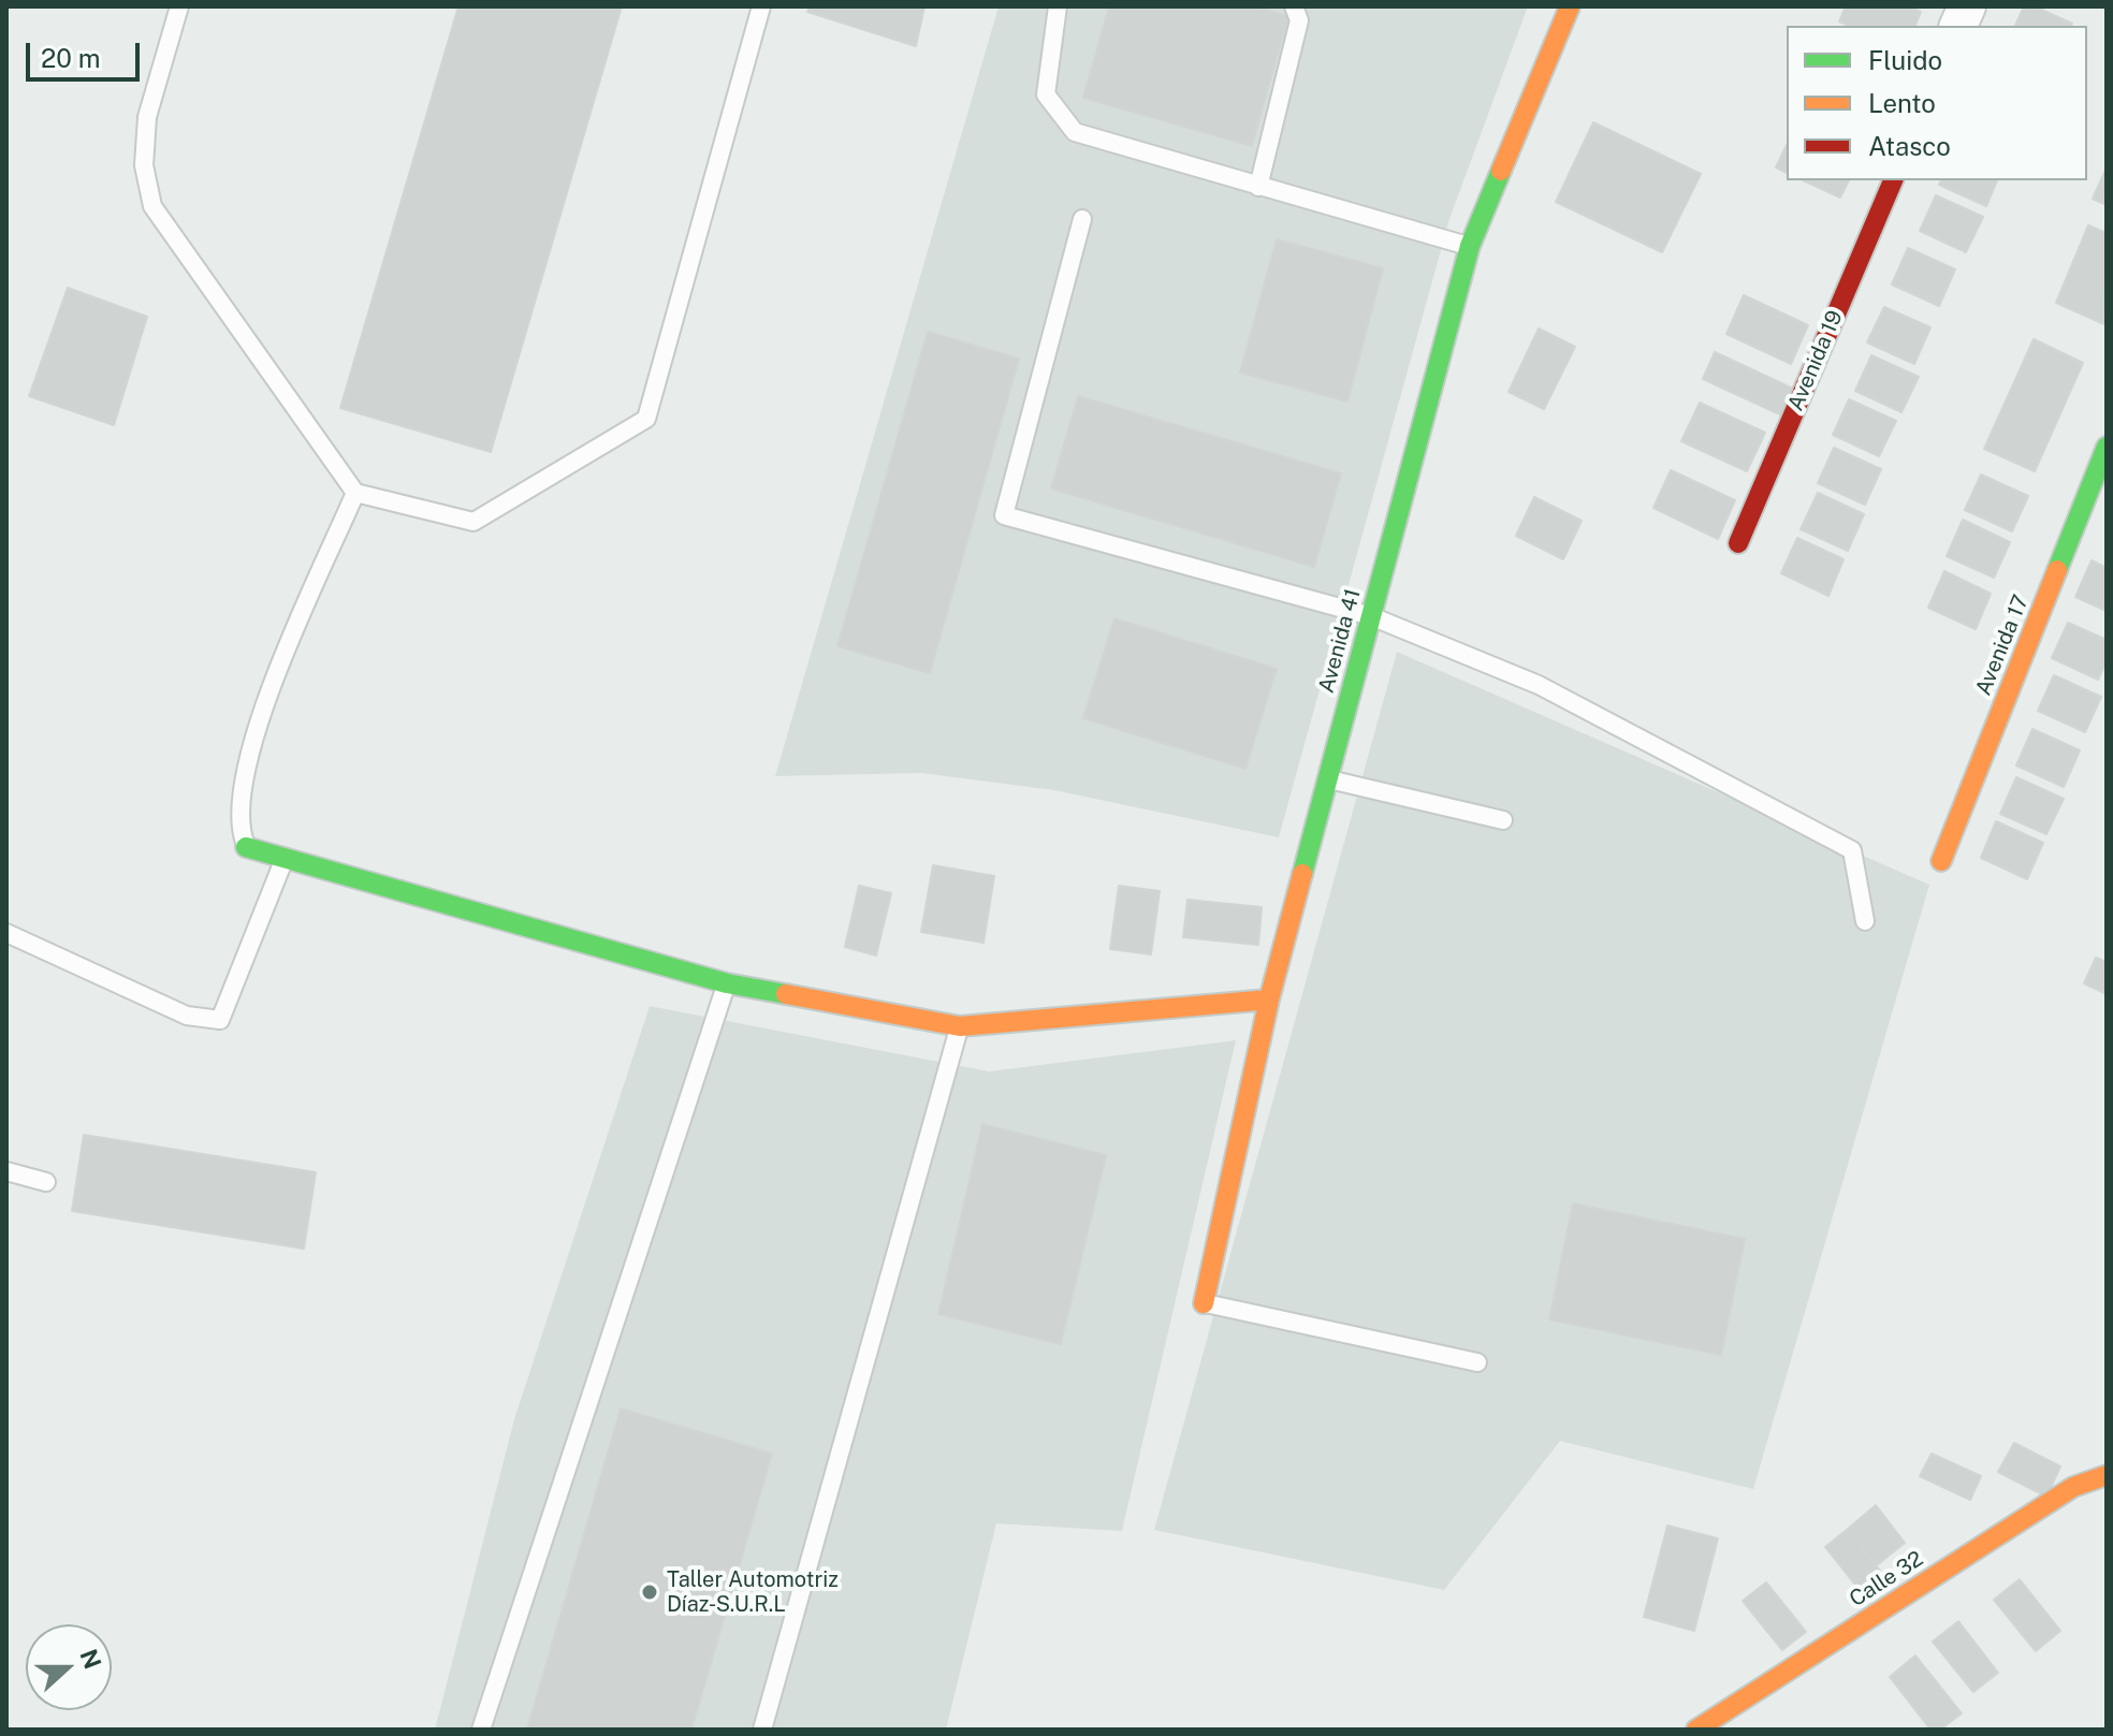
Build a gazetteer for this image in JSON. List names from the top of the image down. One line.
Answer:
{"streets":{"street":["Avenida 19","Avenida 41","Avenida 17","Calle 32"]},"places":["Taller Automotriz Díaz-S.U.R.L"],"legend":["Fluido","Lento","Atasco"],"scale_bar":"20 m","north":"right"}
